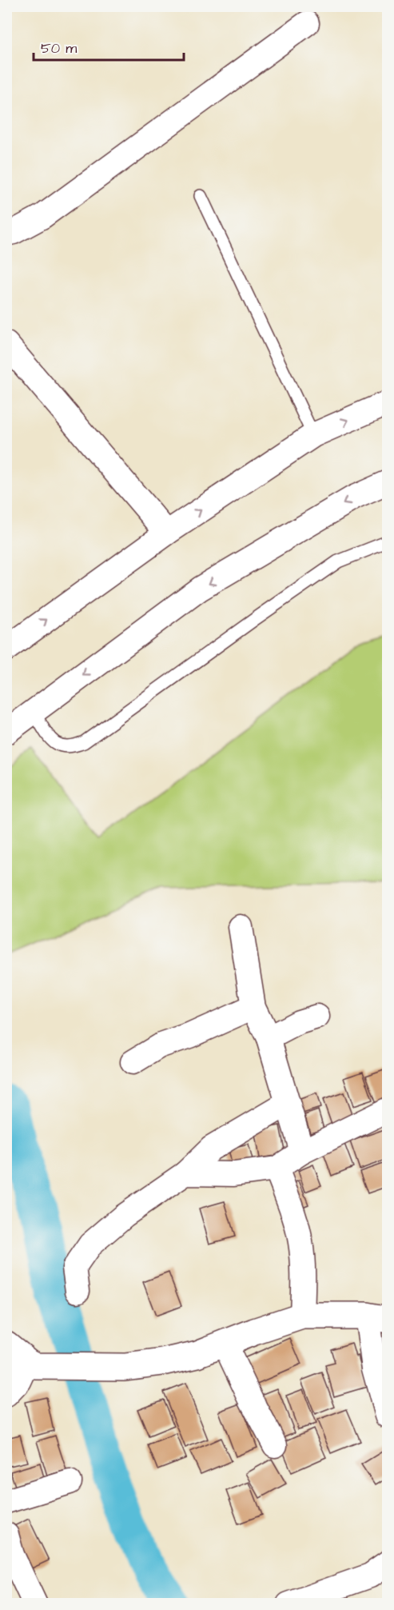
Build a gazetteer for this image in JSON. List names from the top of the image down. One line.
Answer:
{"scale_bar":"50 m"}
